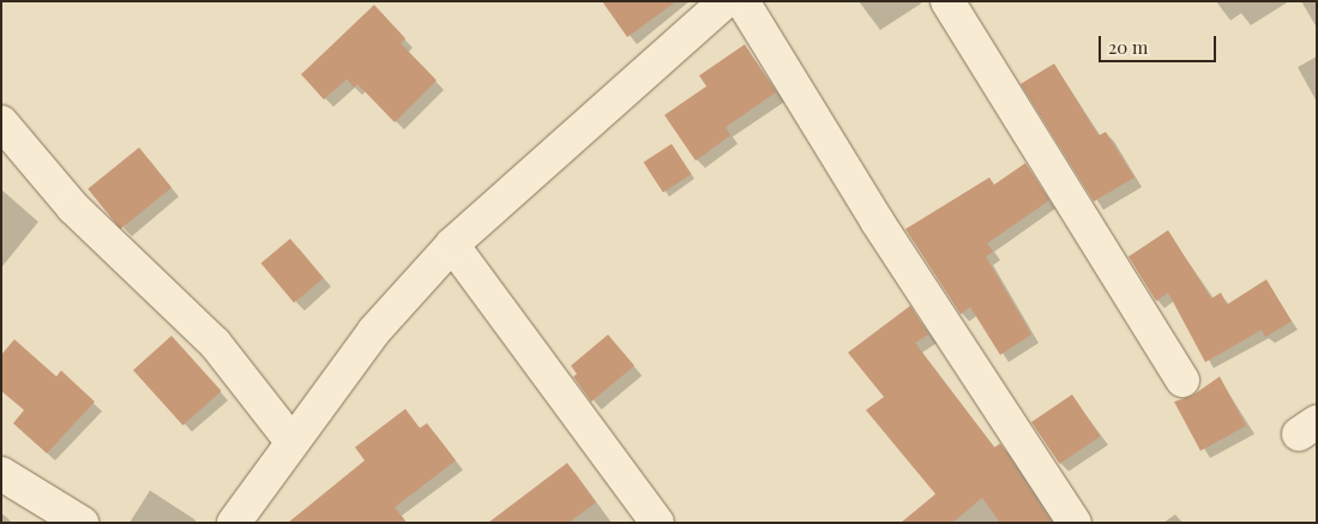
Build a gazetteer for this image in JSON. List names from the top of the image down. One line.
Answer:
{"scale_bar":"20 m"}
